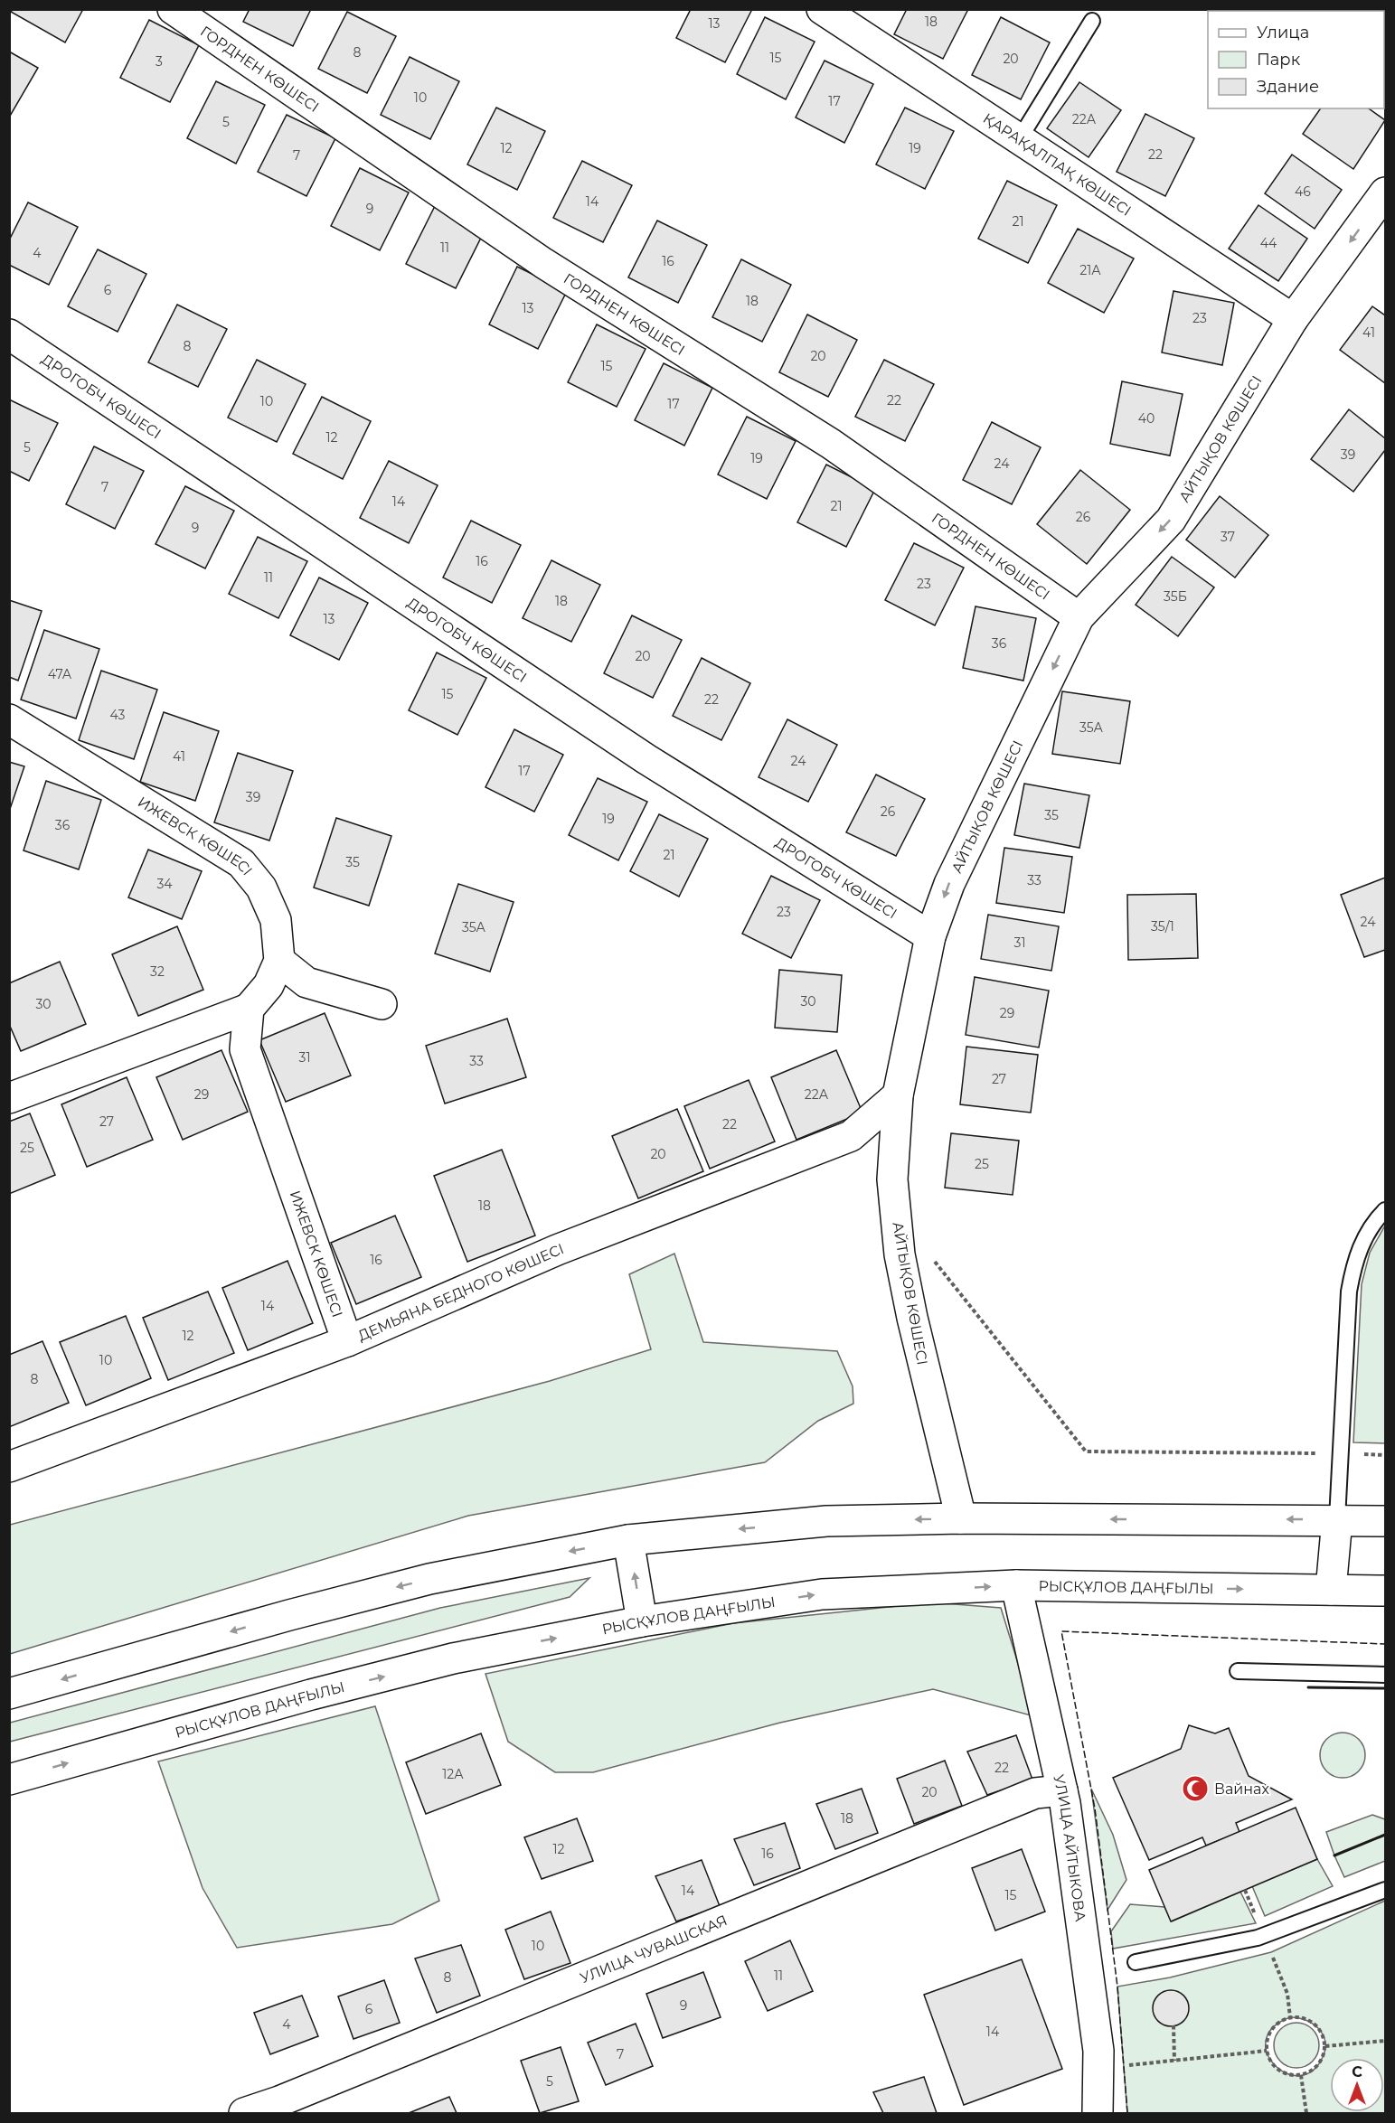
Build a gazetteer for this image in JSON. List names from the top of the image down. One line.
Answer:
{"streets":{"street":["ГОРДНЕН КӨШЕСІ","ҚАРАҚАЛПАҚ КӨШЕСІ","ДРОГОБЧ КӨШЕСІ","АЙТЫҚОВ КӨШЕСІ","ИЖЕВСК КӨШЕСІ","ДЕМЬЯНА БЕДНОГО КӨШЕСІ","РЫСҚҰЛОВ ДАҢҒЫЛЫ","УЛИЦА АЙТЫКОВА","УЛИЦА ЧУВАШСКАЯ"]},"crossings":[["ГОРДНЕН КӨШЕСІ","АЙТЫҚОВ КӨШЕСІ"],["ҚАРАҚАЛПАҚ КӨШЕСІ","АЙТЫҚОВ КӨШЕСІ"],["ДРОГОБЧ КӨШЕСІ","АЙТЫҚОВ КӨШЕСІ"],["АЙТЫҚОВ КӨШЕСІ","ДЕМЬЯНА БЕДНОГО КӨШЕСІ"],["ИЖЕВСК КӨШЕСІ","ДЕМЬЯНА БЕДНОГО КӨШЕСІ"],["РЫСҚҰЛОВ ДАҢҒЫЛЫ","УЛИЦА АЙТЫКОВА"],["УЛИЦА АЙТЫКОВА","УЛИЦА ЧУВАШСКАЯ"]],"one_way":["АЙТЫҚОВ КӨШЕСІ"],"places":{"mosque":["Вайнах"]},"house_numbers":["18","13","8","15","20","3","10","17","22А","5","12","19","22","7","46","14","9","21","44","11","4","16","21А","6","18","13","23","41","8","20","15","22","10","17","40","12","5","39","19","24","7","14","21","26","9","37","16","11","23","35Б","18","13","36","20","47А","15","22","43","35А","41","24","17","39","26","35","19","36","21","35","33","34","23","24","35/1","35А","31","32","30","30","29","31","33","27","29","22А","27","22","25","20","25","18","16","14","12","10","8","22","12А","20","18","12","16","14","15","10","11","8","9","6","4","14","7","5"],"legend":["Улица","Парк","Здание"],"north":"top"}
